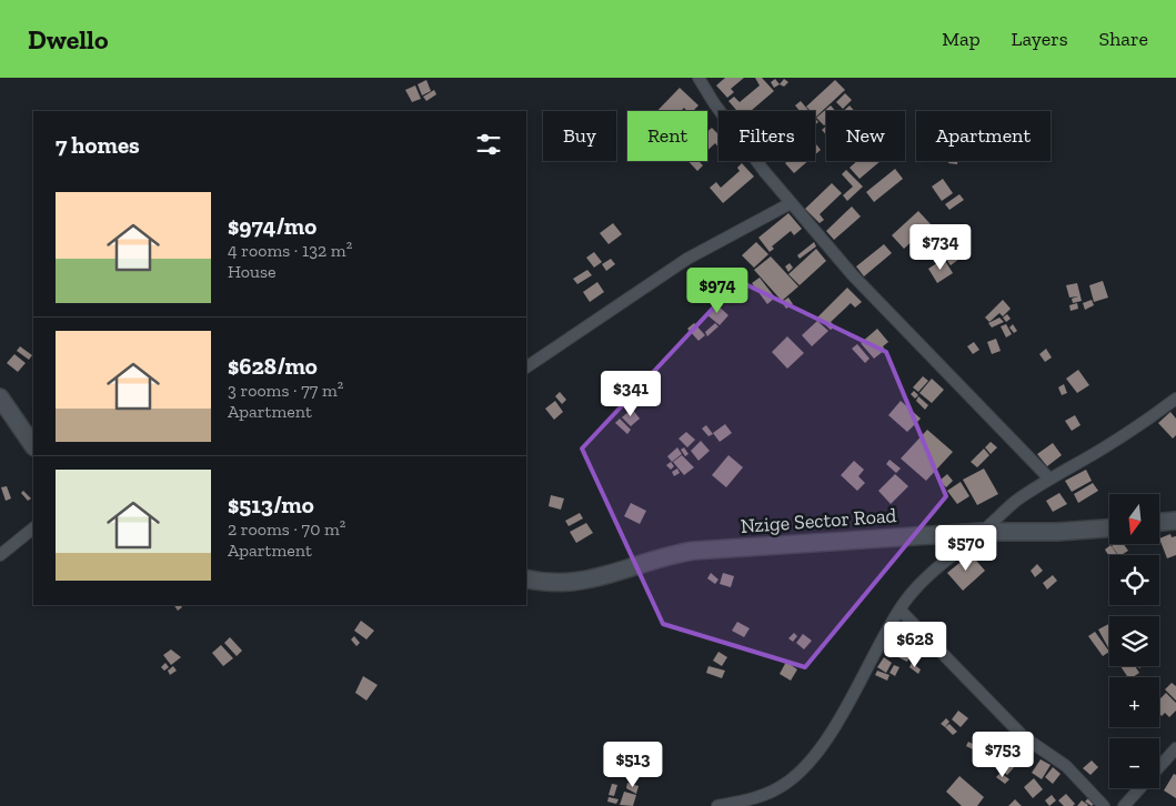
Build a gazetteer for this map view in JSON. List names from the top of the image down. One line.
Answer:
{"streets":{"main road":["Nzige Sector Road"]},"north":"bottom","page":{"header":"Dwello","nav":["Map","Layers","Share"],"chip":["Buy","Rent","Filters","New","Apartment"],"heading":"7 homes","list":[{"name":"$974/mo","note":"4 rooms · 132 m² · House"},{"name":"$628/mo","note":"3 rooms · 77 m² · Apartment"},{"name":"$513/mo","note":"2 rooms · 70 m² · Apartment"}],"price":["$734","$974","$341","$570","$628","$753","$513"],"map_buttons":["+","−"]}}
